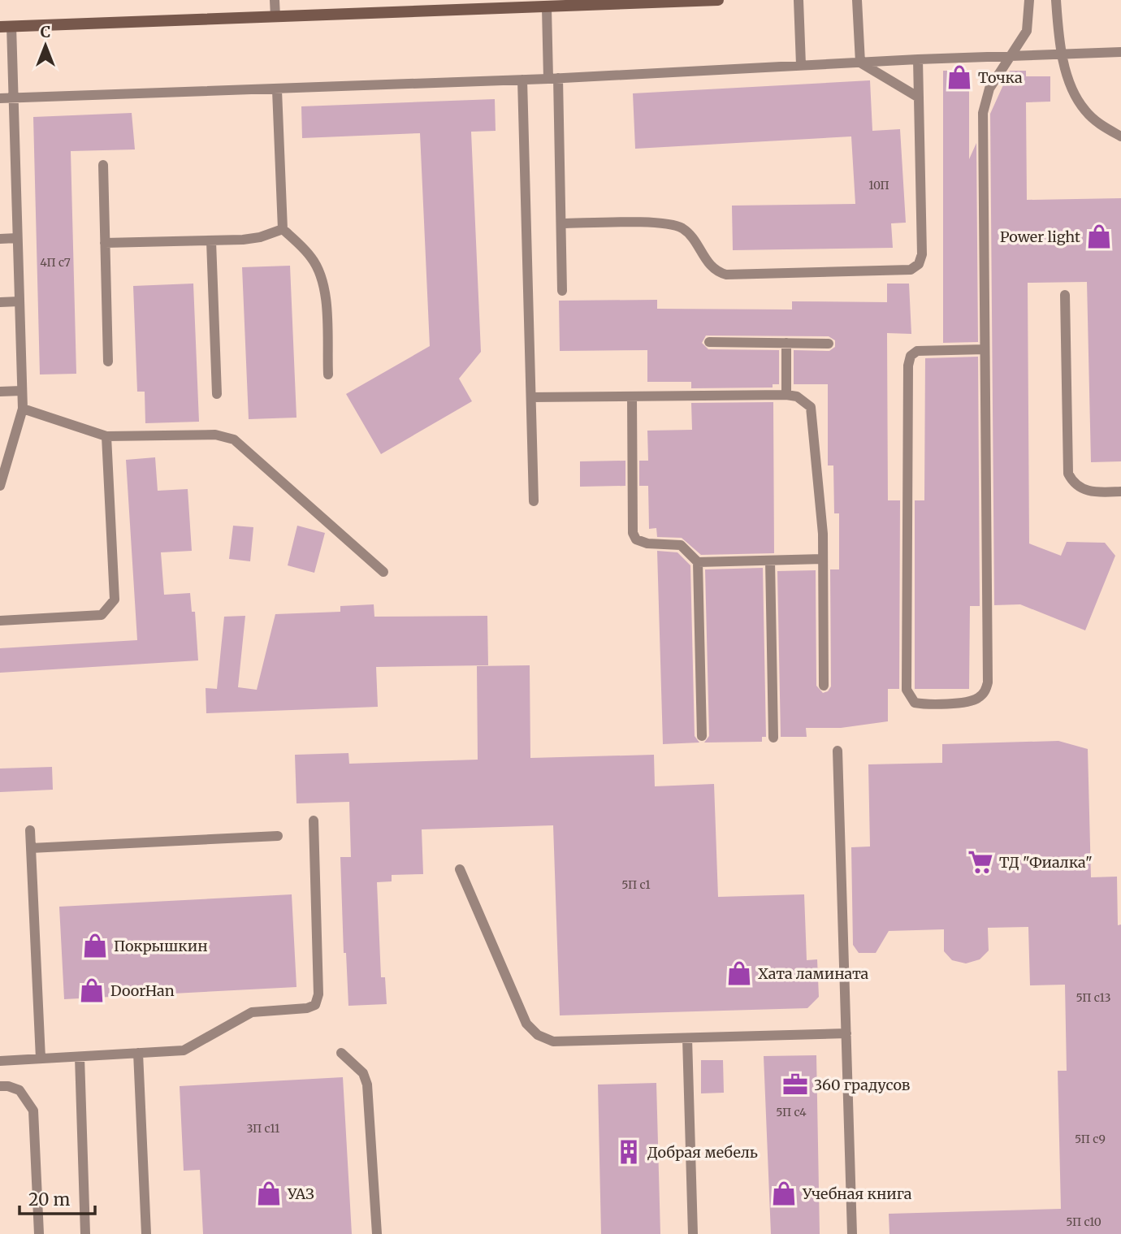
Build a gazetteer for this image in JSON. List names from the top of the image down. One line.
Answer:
{"places":{"shop":["Точка","Power light","Покрышкин","Хата ламината","DoorHan","УАЗ","Учебная книга"],"supermarket":["ТД \"Фиалка\""],"office":["360 градусов"],"building":["Добрая мебель"]},"house_numbers":["10П","4П с7","5П с1","5П с13","5П с4","3П с11","5П с9","5П с10"],"scale_bar":"20 m","north":"top"}
